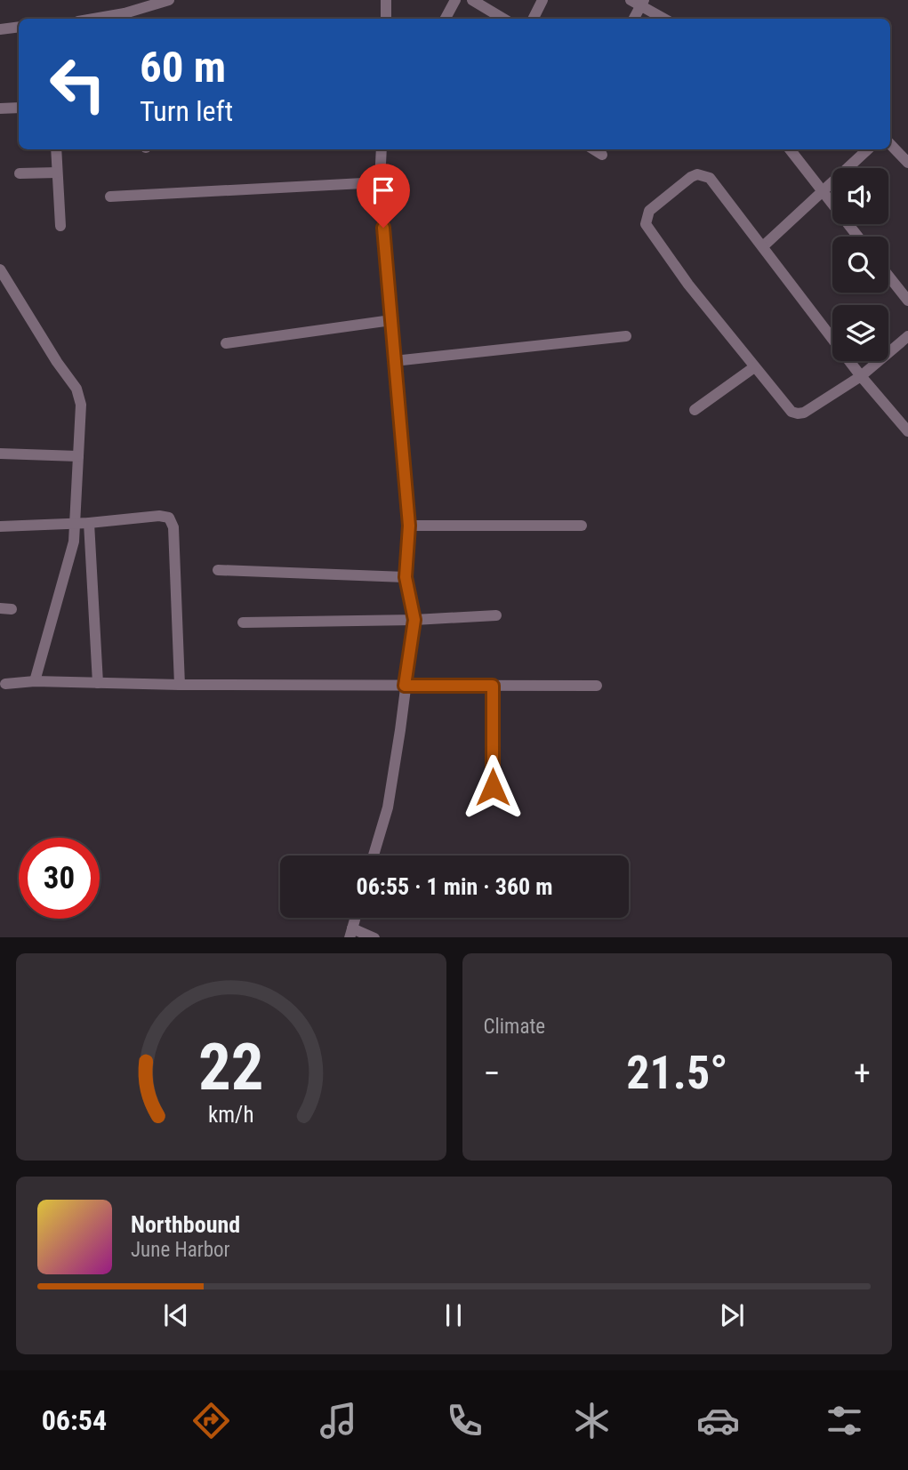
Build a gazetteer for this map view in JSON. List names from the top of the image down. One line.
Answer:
{"page":{"turn":["60 m","Turn left"],"limit":"30","trip":"06:55 · 1 min · 360 m","tile":"Climate","heat":["−","21.5°","+"],"song":["Northbound","June Harbor"],"tabs":"06:54","gauge":["22","km/h"]}}
